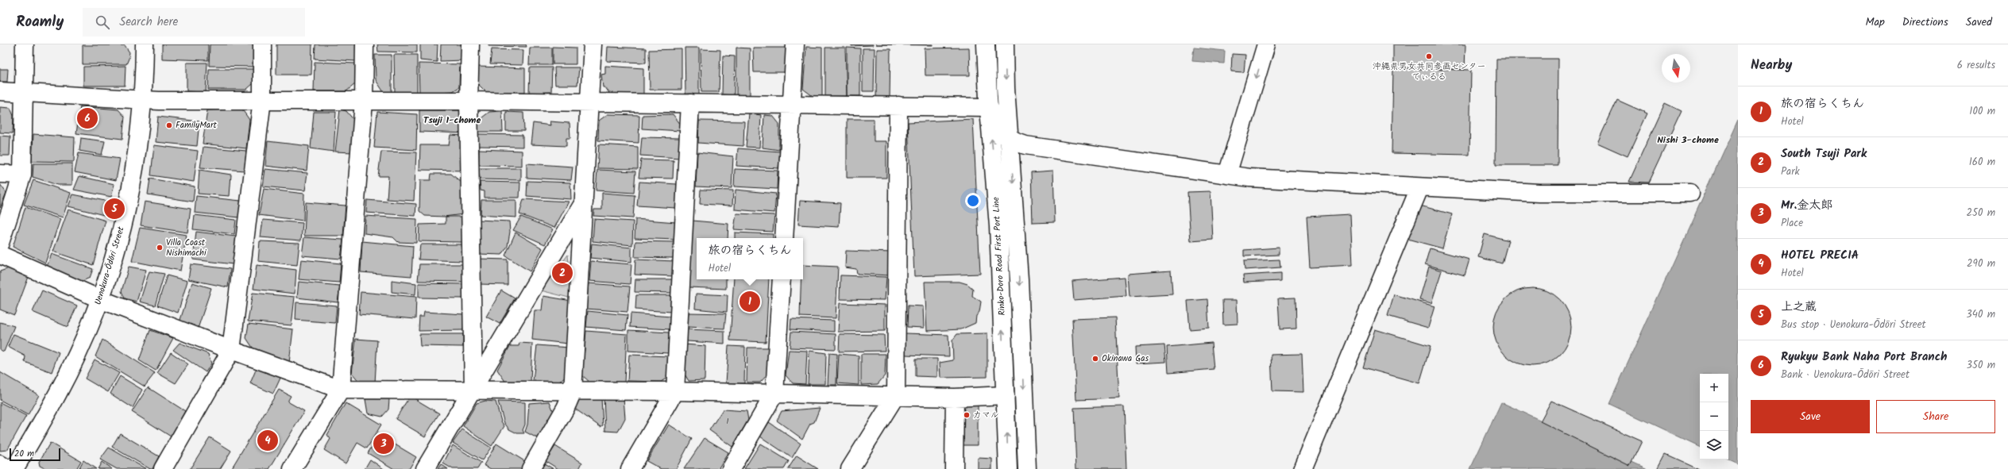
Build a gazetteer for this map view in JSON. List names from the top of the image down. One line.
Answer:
{"streets":{"street":["Rinko-Doro Road First Port Line","Uenokura-Ōdōri Street"]},"districts":["Tsuji 1-chome","Nishi 3-chome"],"places":["沖縄県男女共同参画センター てぃるる","FamilyMart","Villa Coast Nishimachi","Okinawa Gas","カマル"],"house_numbers":["1"],"scale_bar":"20 m","north":"bottom","page":{"header":"Roamly","search":"Search here","nav":["Map","Directions","Saved"],"heading":["Nearby","6 results"],"list":[{"mark":"1","name":"旅の宿らくちん","note":"Hotel","value":"100 m"},{"mark":"2","name":"South Tsuji Park","note":"Park","value":"160 m"},{"mark":"3","name":"Mr.金太郎","note":"Place","value":"250 m"},{"mark":"4","name":"HOTEL PRECIA","note":"Hotel","value":"290 m"},{"mark":"5","name":"上之蔵","note":"Bus stop · Uenokura-Ōdōri Street","value":"340 m"},{"mark":"6","name":"Ryukyu Bank Naha Port Branch","note":"Bank · Uenokura-Ōdōri Street","value":"350 m"}],"pins":["6","5","2","1","4","3"],"popup":["旅の宿らくちん","Hotel"],"map_buttons":["+","−"],"buttons":["Save","Share"],"scale":"20 m"}}
